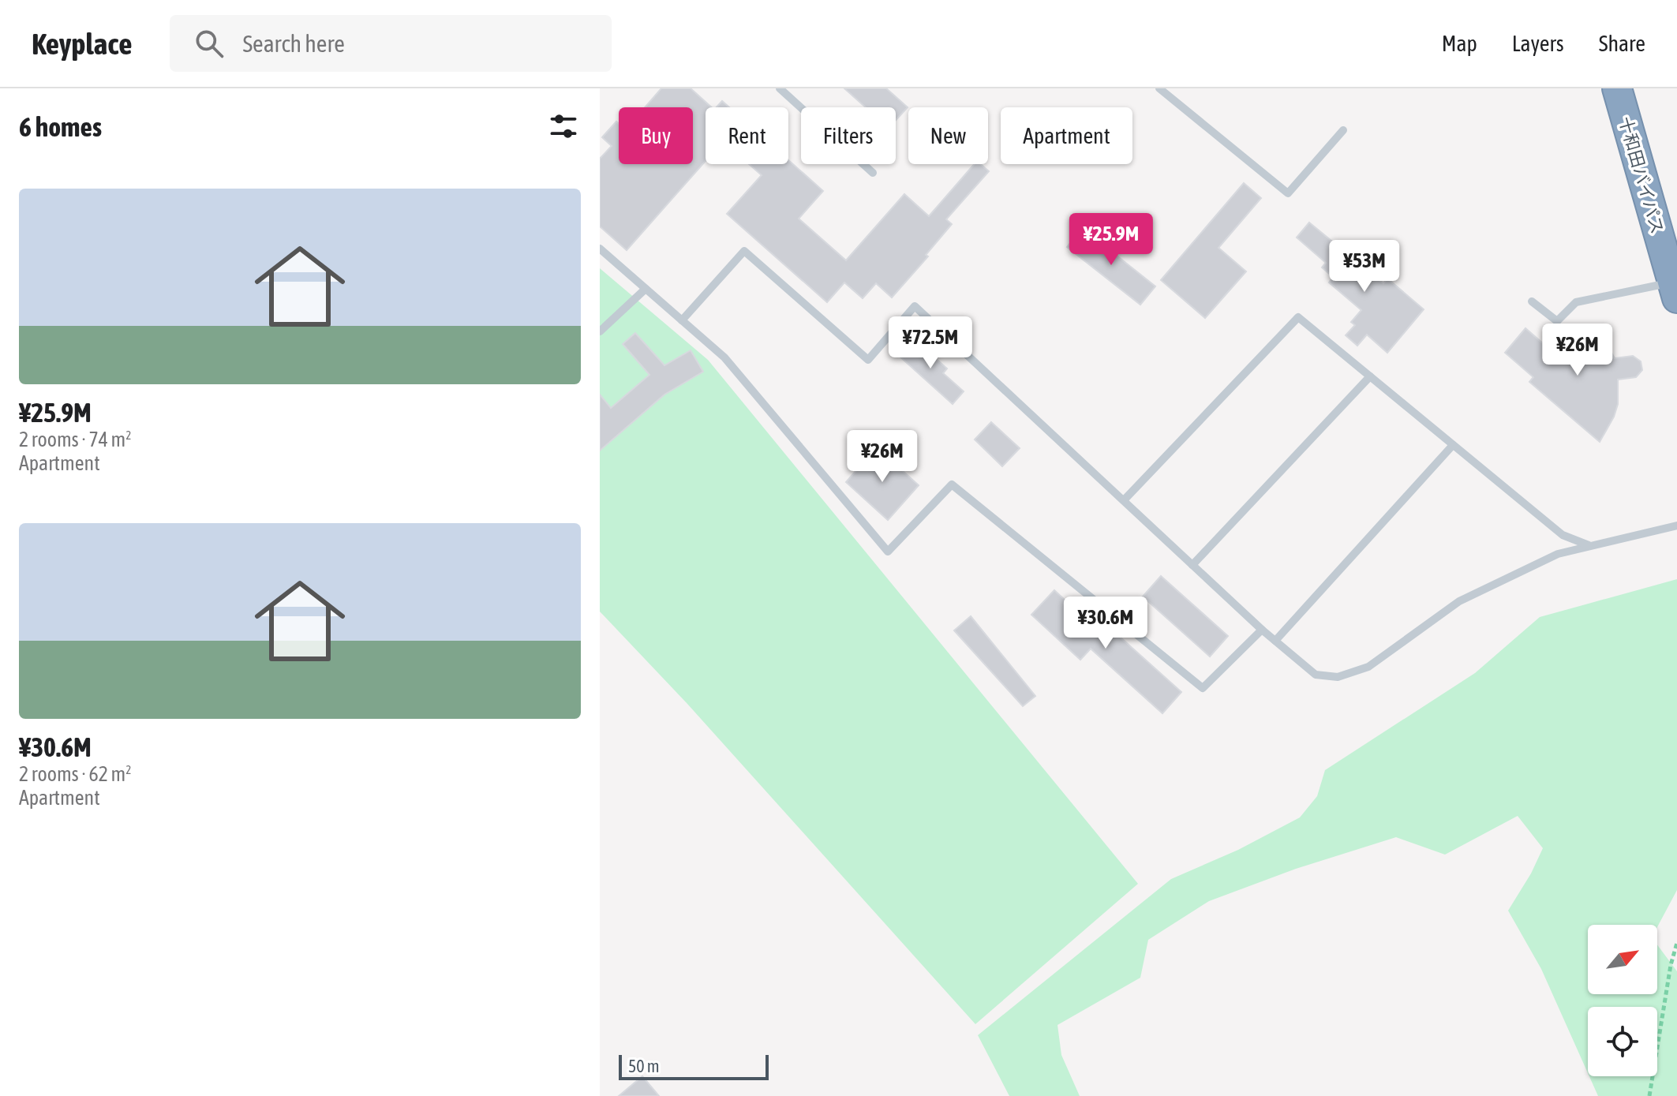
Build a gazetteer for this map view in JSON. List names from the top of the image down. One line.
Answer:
{"streets":{"highway":["十和田バイパス"]},"scale_bar":"50 m","north":"top right","page":{"header":"Keyplace","search":"Search here","nav":["Map","Layers","Share"],"heading":"6 homes","chip":["Buy","Rent","Filters","New","Apartment"],"list":[{"name":"¥25.9M","note":"2 rooms · 74 m² · Apartment"},{"name":"¥30.6M","note":"2 rooms · 62 m² · Apartment"}],"price":["¥25.9M","¥53M","¥72.5M","¥26M","¥26M","¥30.6M"],"scale":"50 m"}}
